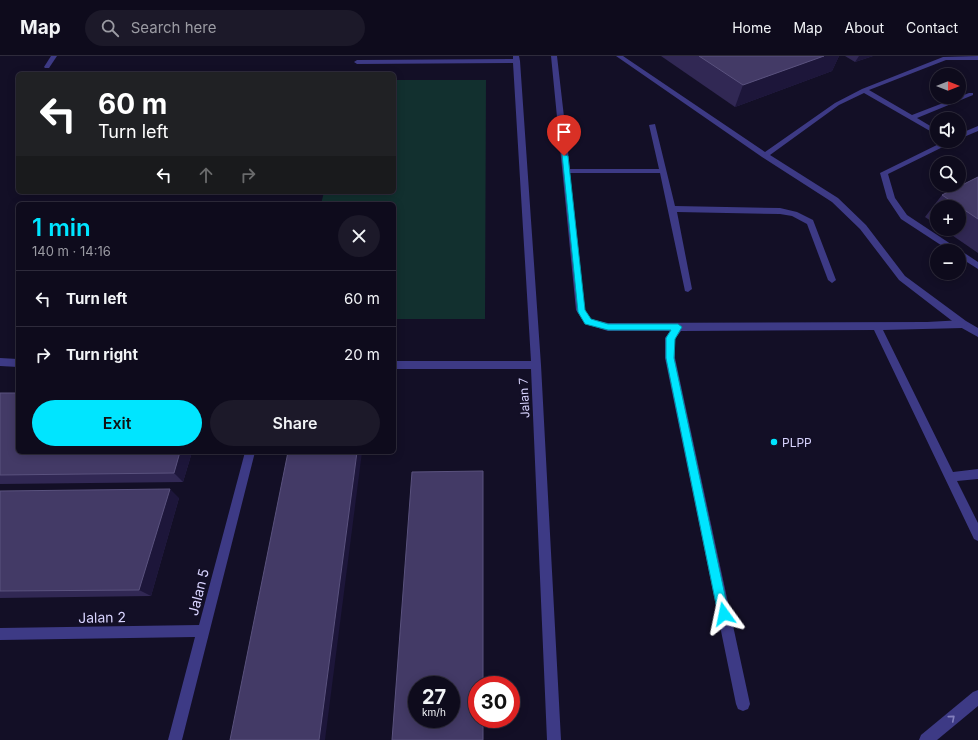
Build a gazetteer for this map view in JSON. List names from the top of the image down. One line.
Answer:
{"streets":{"street":["Jalan 7","Jalan 5","Jalan 2"]},"crossings":[["Jalan 5","Jalan 2"]],"places":["PLPP"],"north":"right","page":{"header":"Map","search":"Search here","nav":["Home","Map","About","Contact"],"map_buttons":["+","−"],"turn":["60 m","Turn left"],"heading":["1 min","140 m · 14:16"],"list":[{"name":"Turn left","value":"60 m"},{"name":"Turn right","value":"20 m"}],"buttons":["Exit","Share"],"speed":"27 km/h","limit":"30"}}
